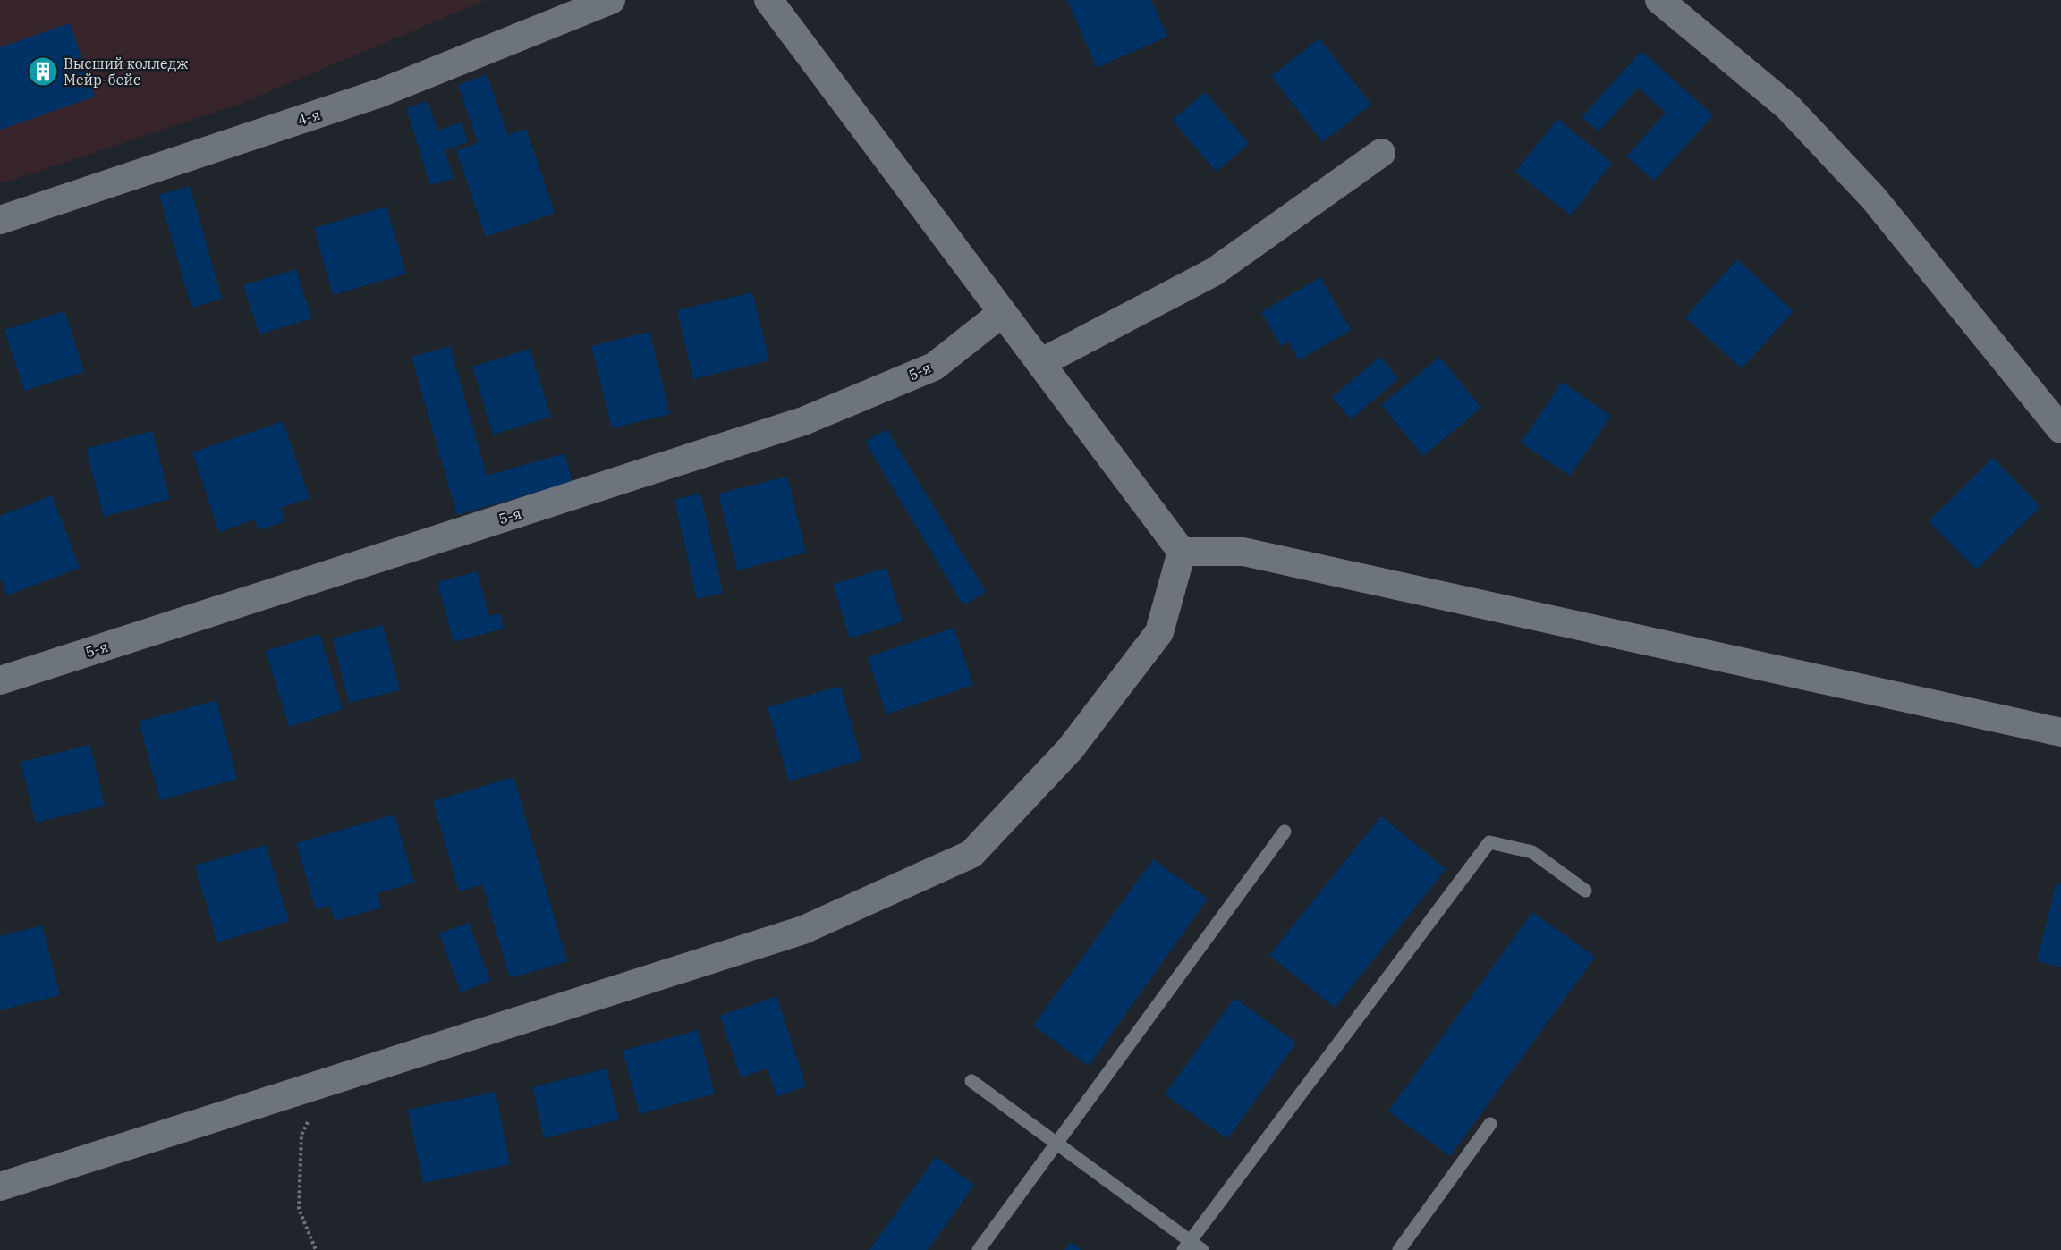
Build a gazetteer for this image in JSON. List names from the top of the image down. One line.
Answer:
{"streets":{"street":["4-я","5-я"]},"places":{"building":["Высший колледж Мейр-бейс"]}}
